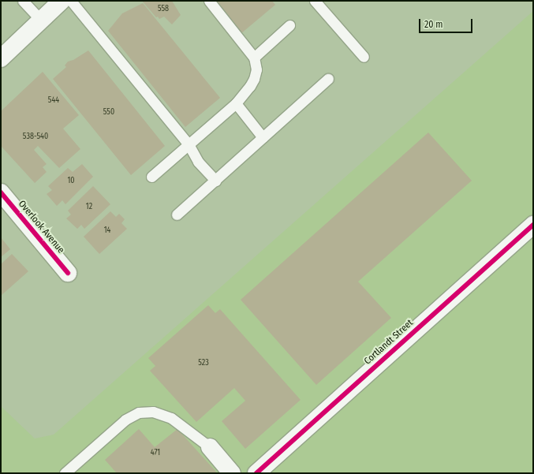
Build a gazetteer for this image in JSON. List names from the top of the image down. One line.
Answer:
{"streets":{"street":["Overlook Avenue","Cortlandt Street"]},"house_numbers":["558","544","550","538-540","10","12","14","523","471"],"scale_bar":"20 m"}
